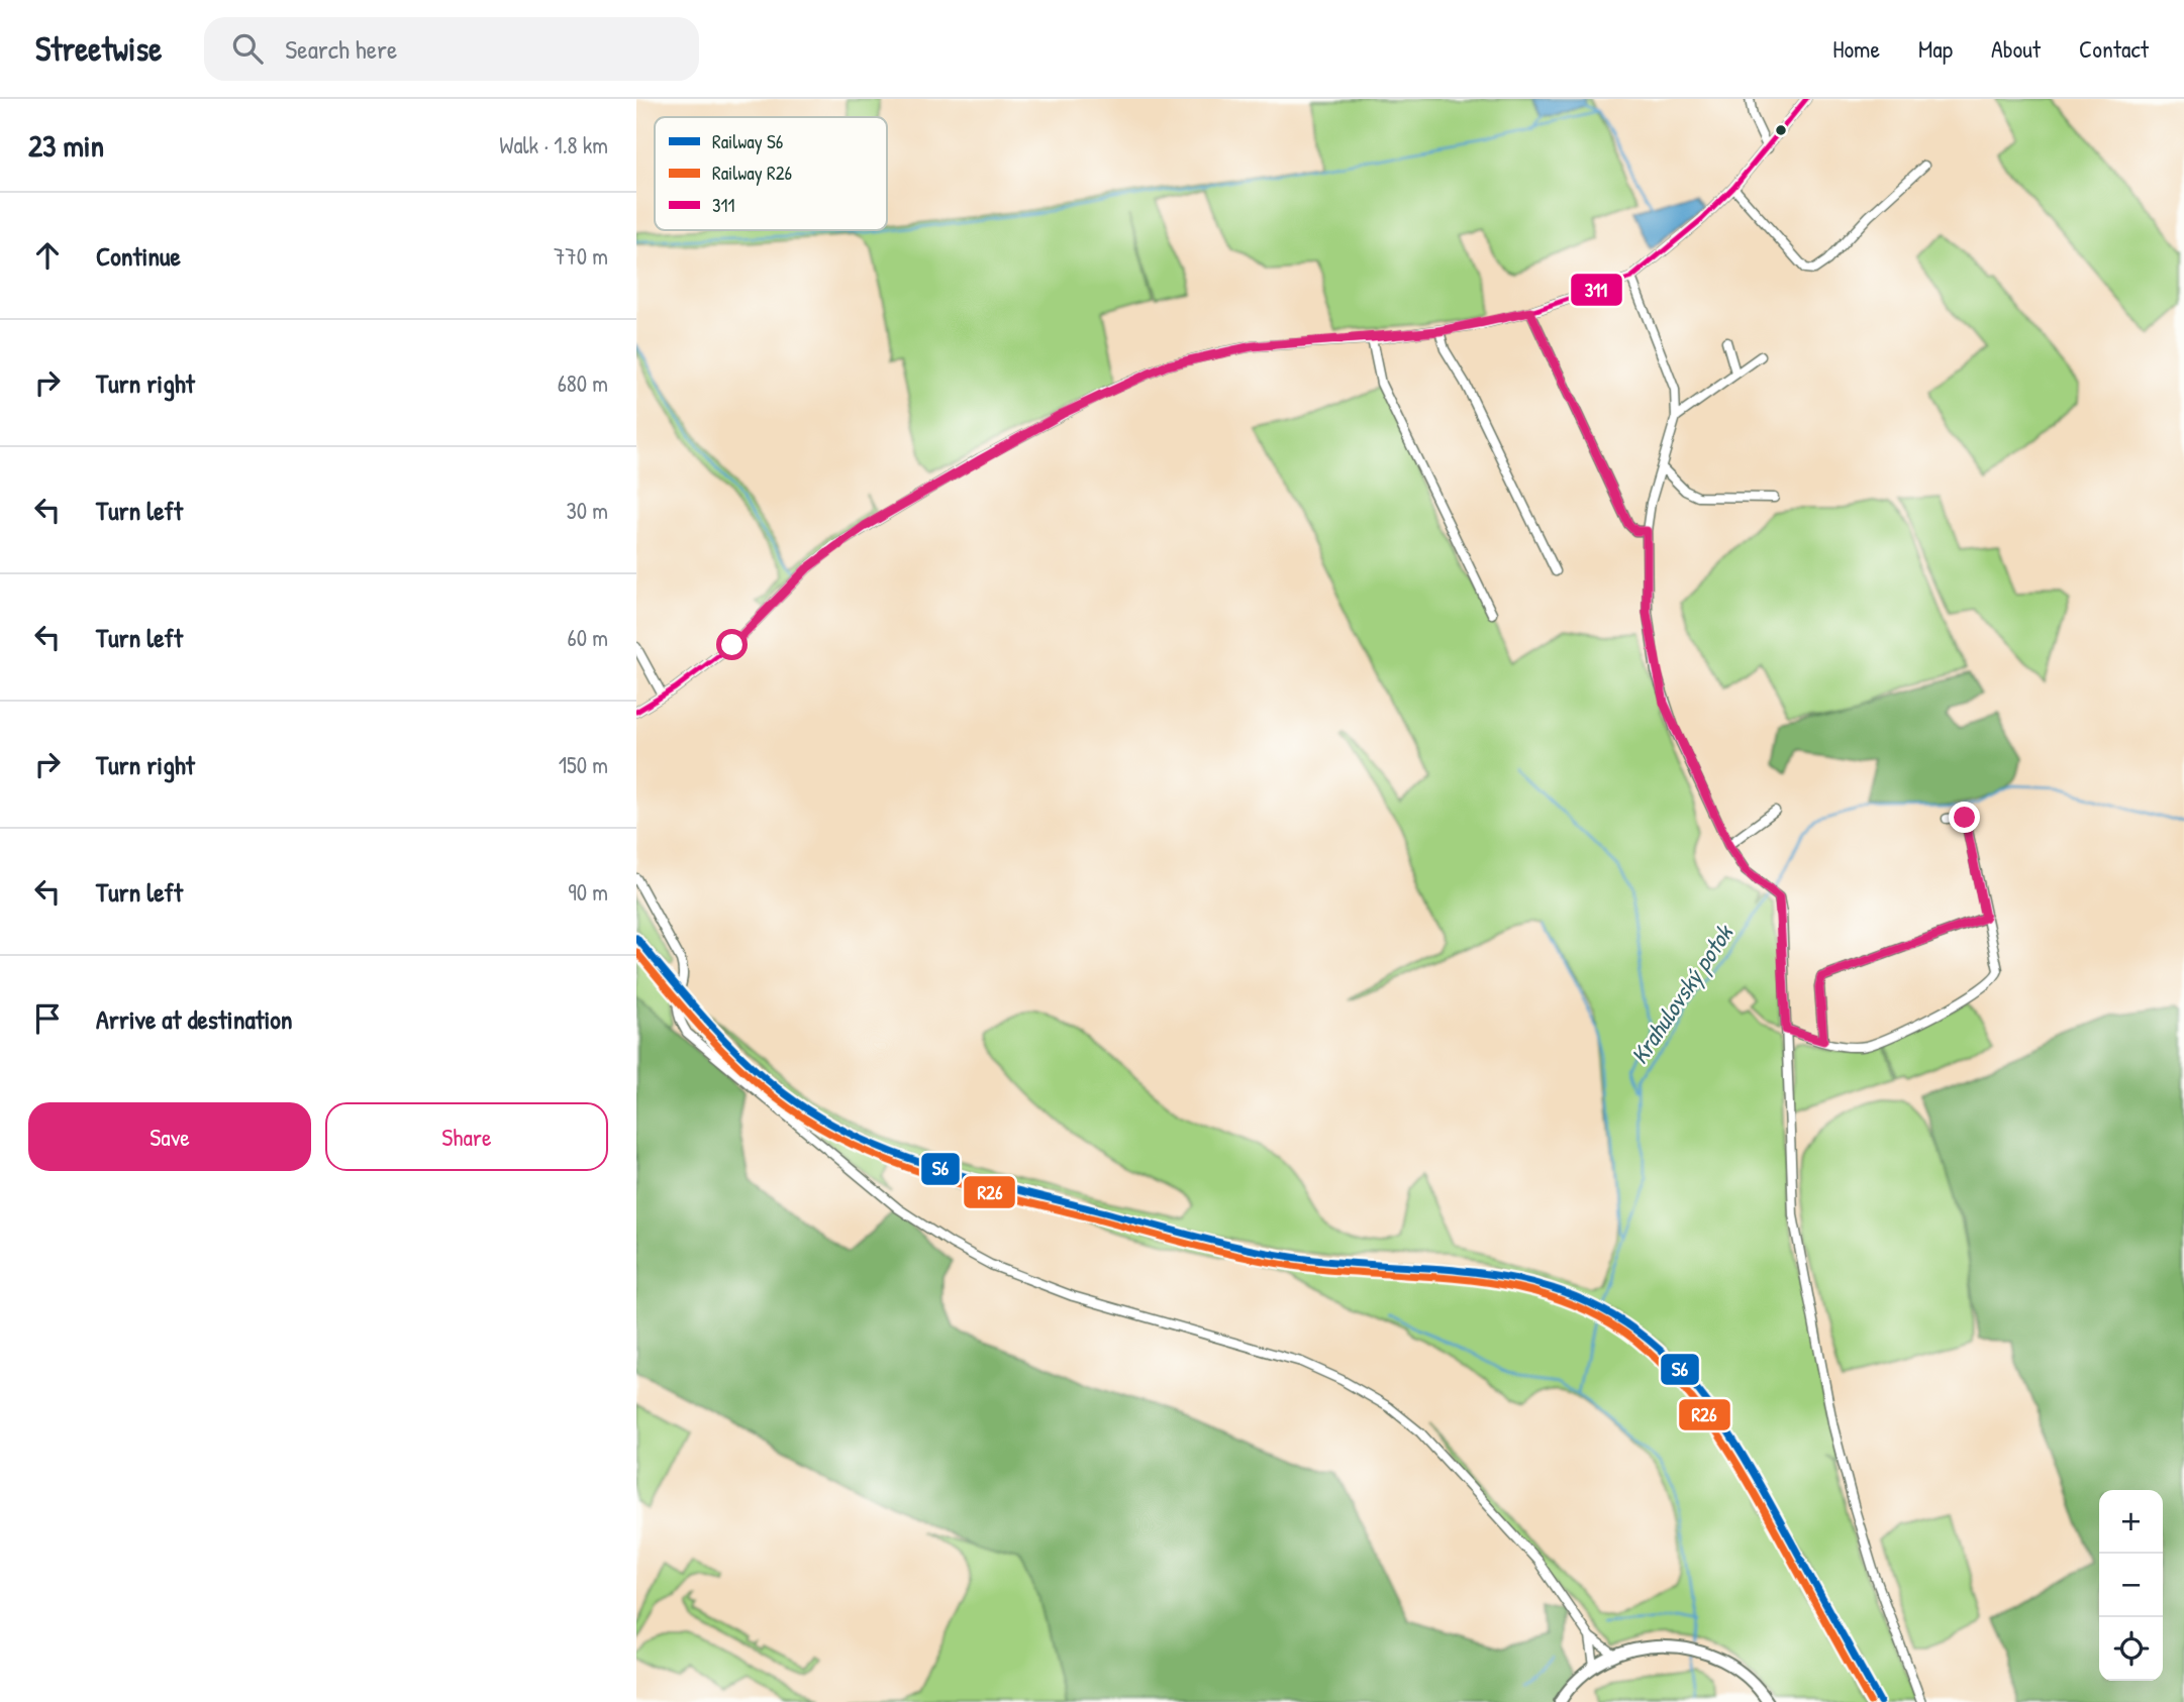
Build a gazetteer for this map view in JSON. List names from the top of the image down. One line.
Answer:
{"water":["Krahulovský potok"],"lines":["transit line 311","rail line S6","rail line R26"],"legend":["Railway S6","Railway R26","311"],"page":{"header":"Streetwise","search":"Search here","nav":["Home","Map","About","Contact"],"heading":["23 min","Walk · 1.8 km"],"list":[["Continue","770 m"],["Turn right","680 m"],["Turn left","30 m"],["Turn left","60 m"],["Turn right","150 m"],["Turn left","90 m"],"Arrive at destination"],"buttons":["Save","Share"],"map_buttons":["+","−"]}}
